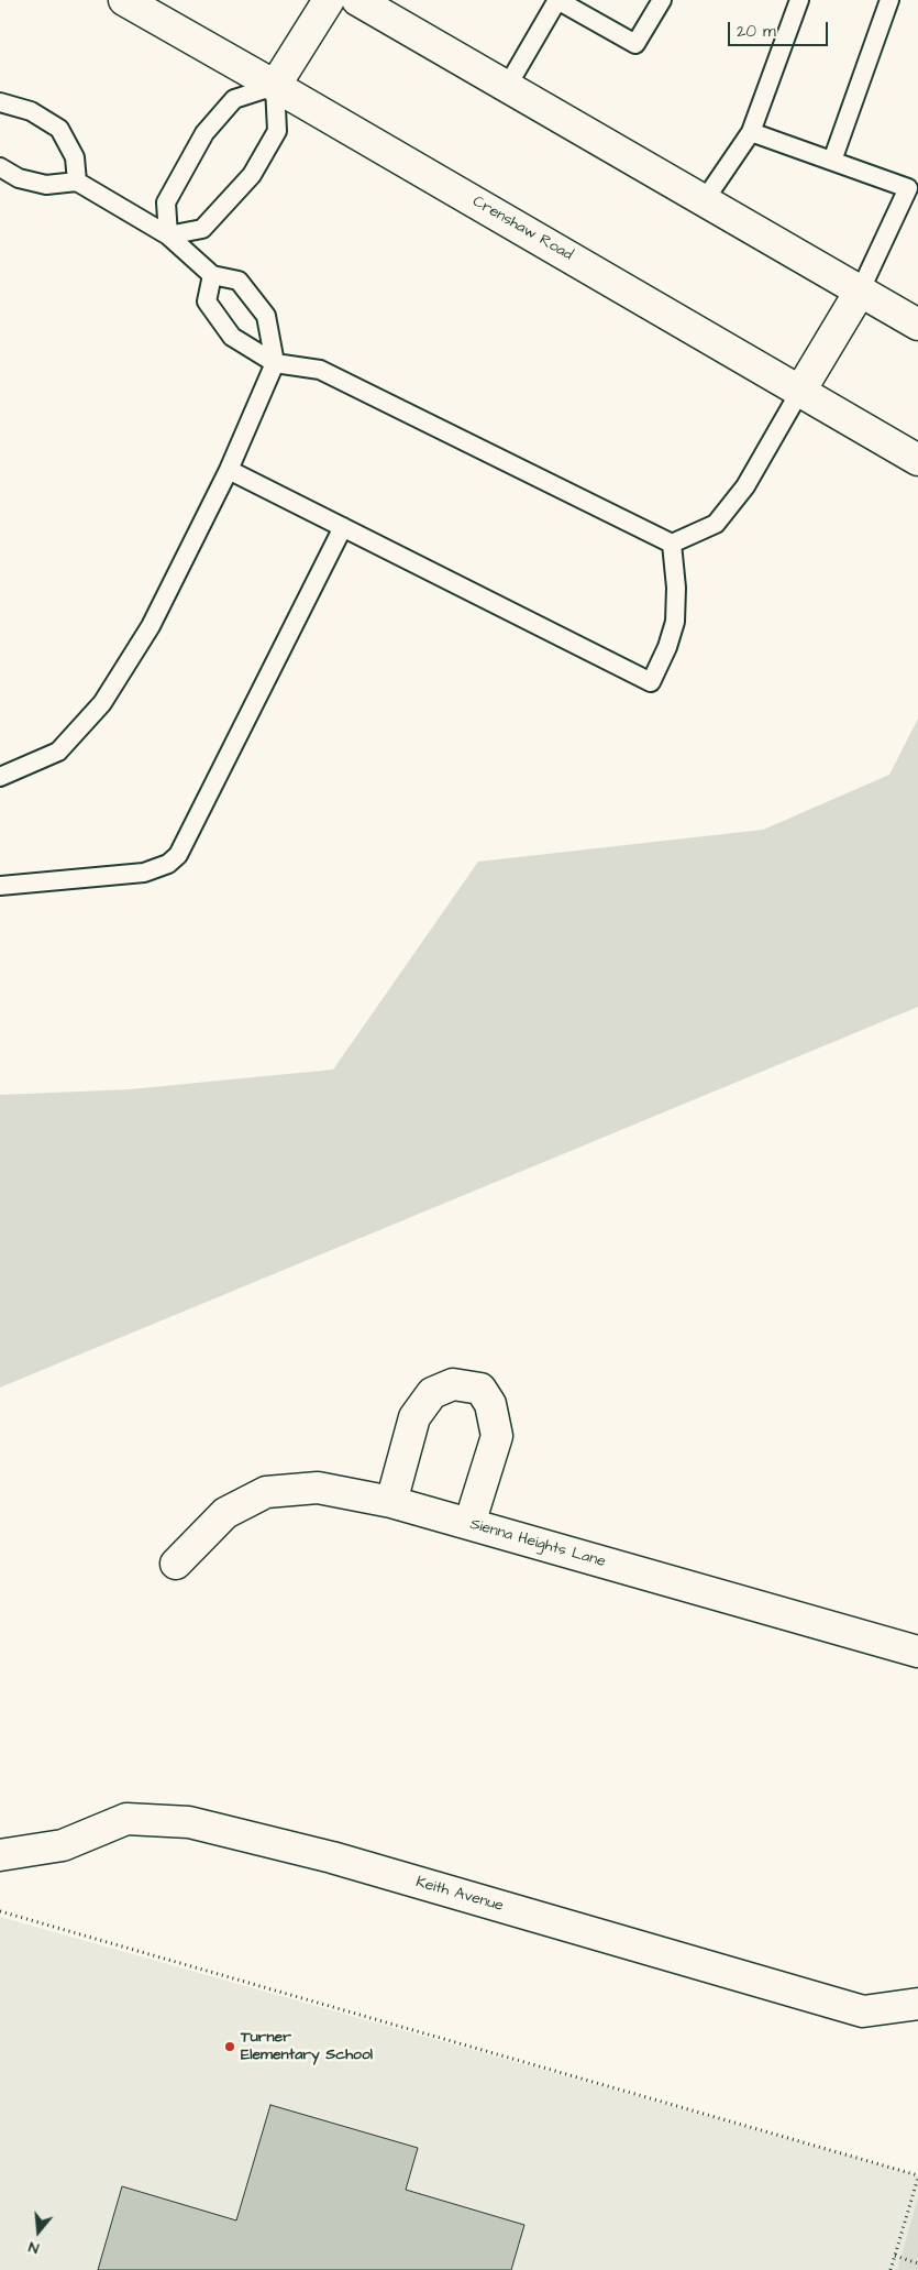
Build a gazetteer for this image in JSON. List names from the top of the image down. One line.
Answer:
{"streets":{"street":["Crenshaw Road","Sienna Heights Lane","Keith Avenue"]},"places":["Turner Elementary School"],"scale_bar":"20 m","north":"bottom"}
